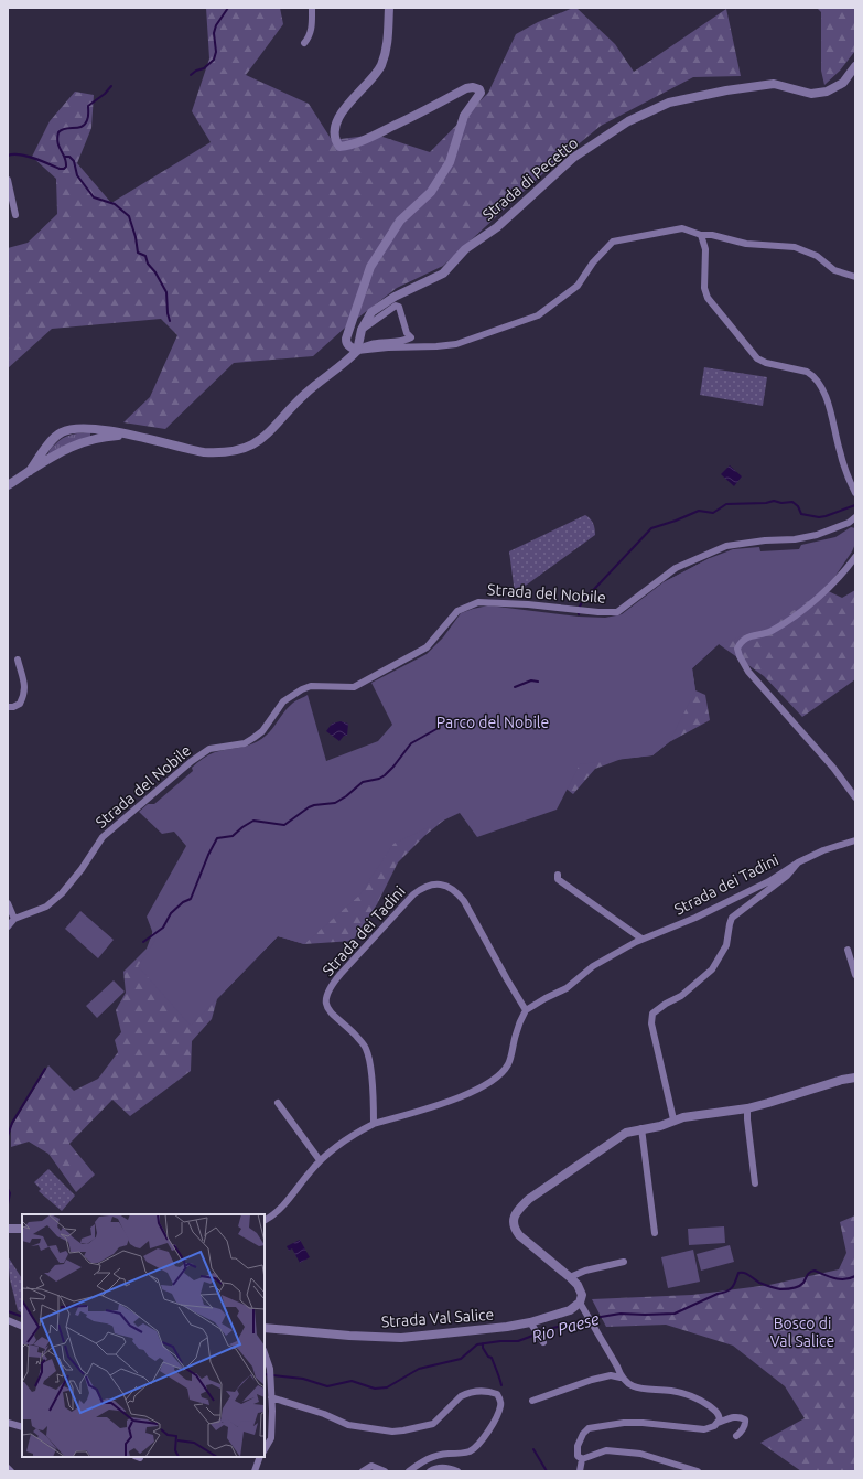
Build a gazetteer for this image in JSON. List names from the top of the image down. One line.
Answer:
{"streets":{"street":["Strada di Pecetto","Strada del Nobile","Strada dei Tadini","Strada Val Salice"]},"water":["Rio Paese"],"parks":["Parco del Nobile","Bosco di Val Salice"]}
